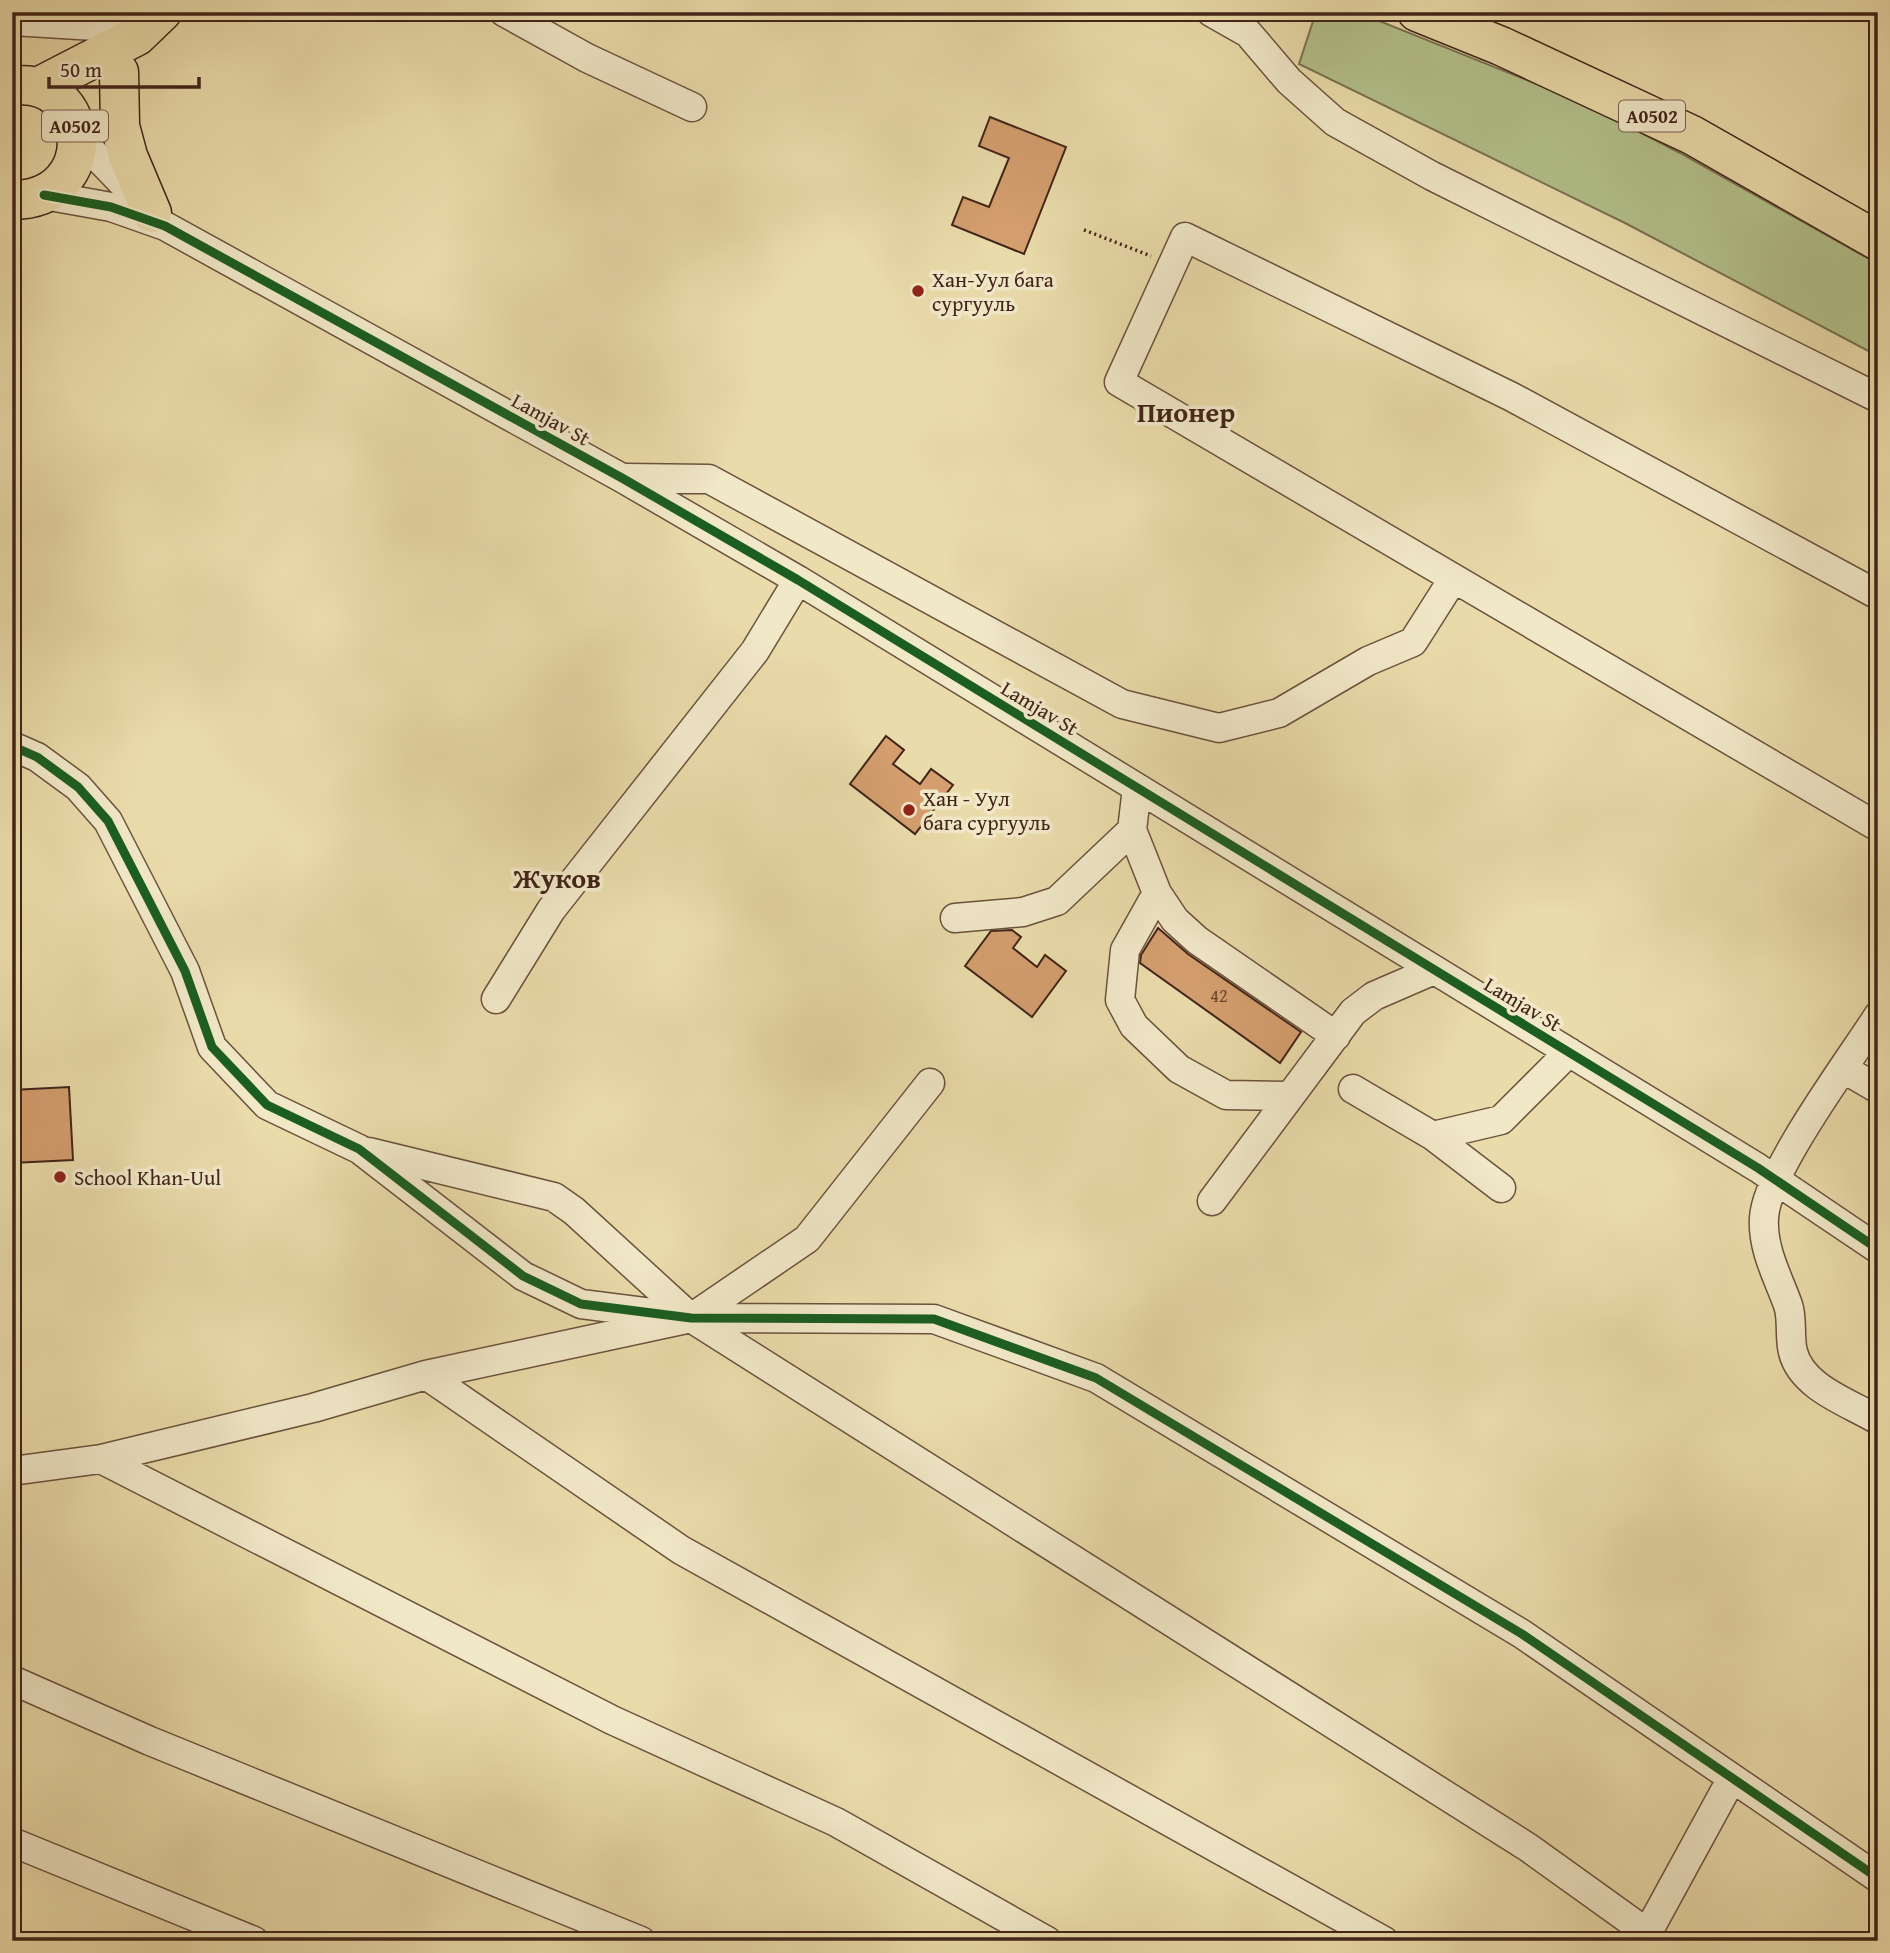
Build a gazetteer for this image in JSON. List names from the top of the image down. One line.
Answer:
{"streets":{"highway":["A0502"],"street":["Lamjav St"]},"districts":["Пионер","Жуков"],"places":["Хан-Уул бага сургууль","Хан - Уул бага сургууль","School Khan-Uul"],"house_numbers":["42"],"scale_bar":"50 m"}
